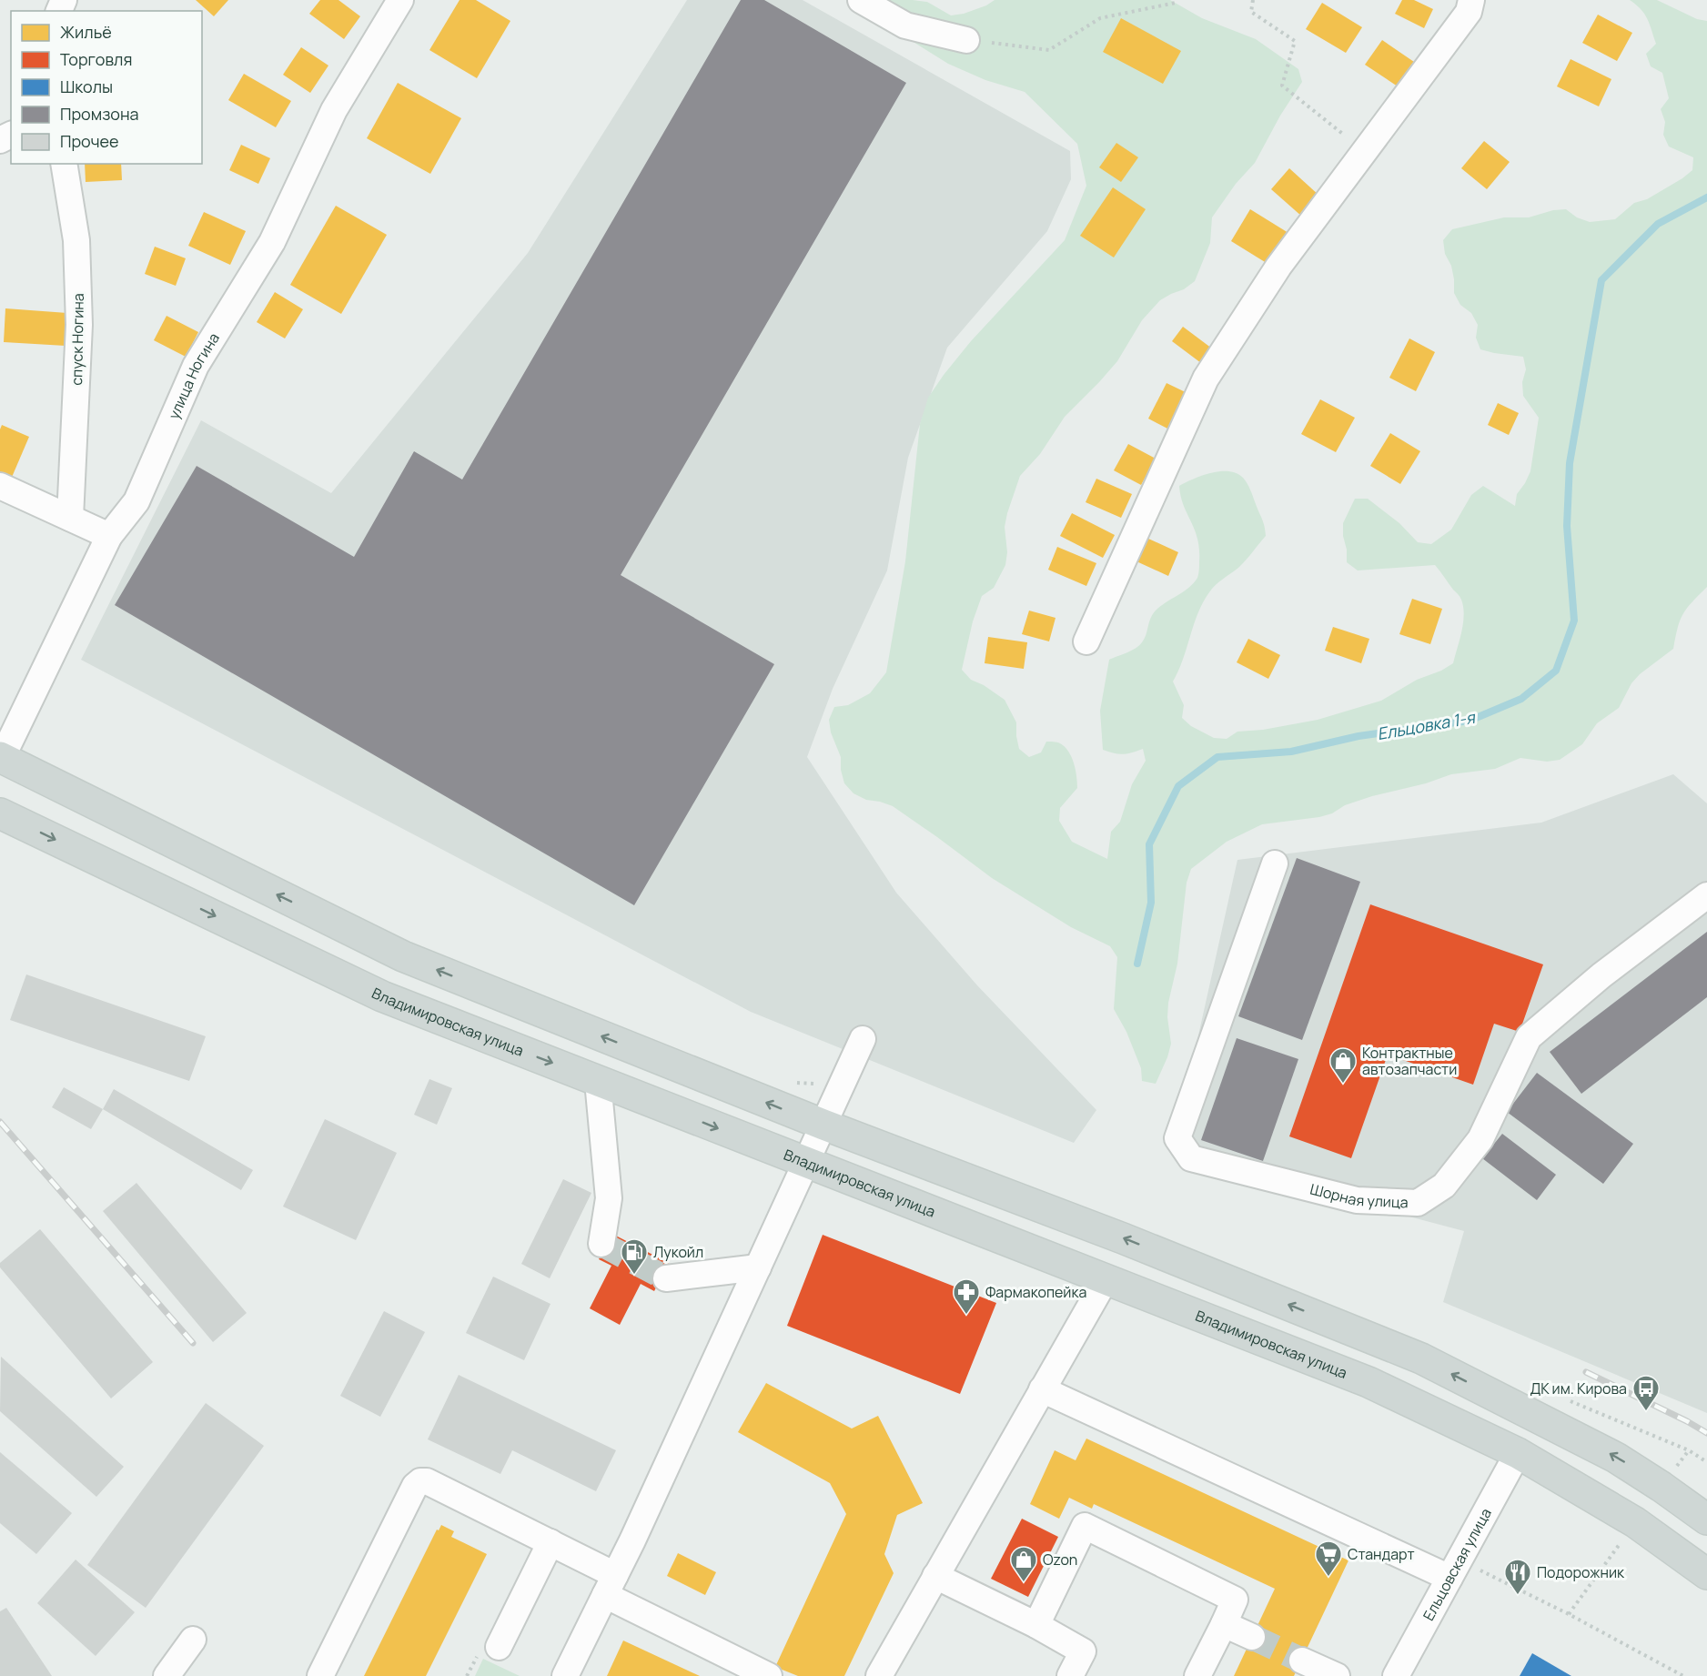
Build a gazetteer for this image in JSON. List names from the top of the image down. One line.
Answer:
{"streets":{"main road":["Владимировская улица"],"street":["спуск Ногина","улица Ногина","Шорная улица","Ельцовская улица"]},"crossings":[["Владимировская улица","Ельцовская улица"]],"water":["Ельцовка 1-я"],"places":{"shop":["Контрактные автозапчасти","Ozon"],"fuel station":["Лукойл"],"pharmacy":["Фармакопейка"],"bus stop":["ДК им. Кирова"],"supermarket":["Стандарт"],"restaurant":["Подорожник"]},"legend":["Жильё","Торговля","Школы","Промзона","Прочее"]}
